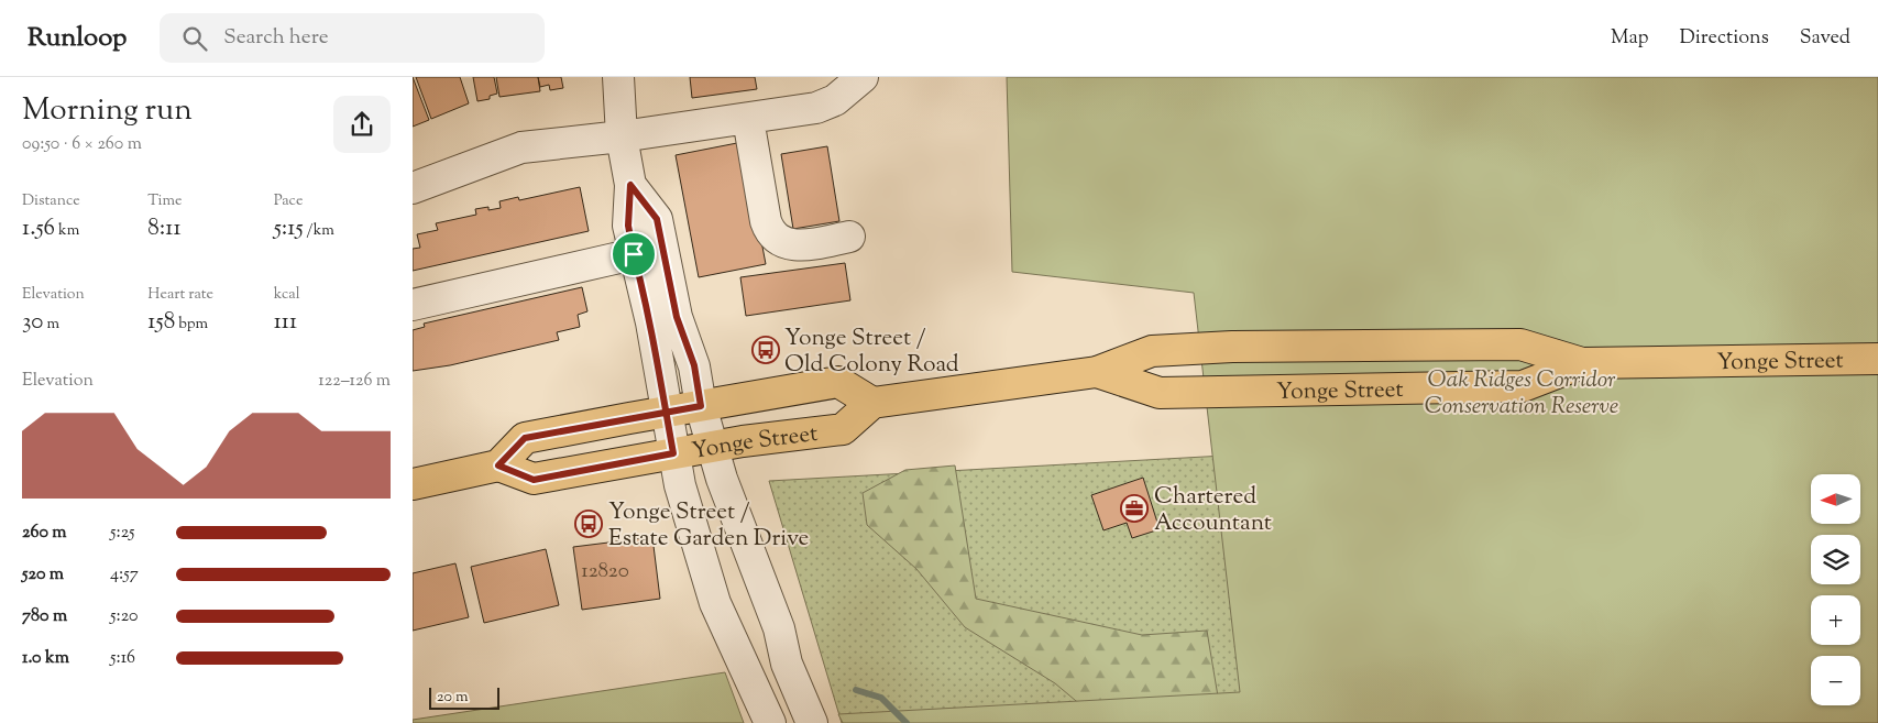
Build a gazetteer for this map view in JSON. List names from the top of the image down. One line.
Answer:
{"streets":{"main road":["Yonge Street"]},"parks":["Oak Ridges Corridor Conservation Reserve"],"places":{"bus stop":["Yonge Street / Old Colony Road","Yonge Street / Estate Garden Drive"],"office":["Chartered Accountant"]},"house_numbers":["12820"],"scale_bar":"20 m","north":"left","page":{"header":"Runloop","search":"Search here","nav":["Map","Directions","Saved"],"heading":["Morning run","09:50 · 6 × 260 m"],"stats":[["Distance","1.56 km"],["Time","8:11"],["Pace","5:15 /km"],["Elevation","30 m"],["Heart rate","158 bpm"],["kcal","111"]],"chart":["Elevation","122–126 m"],"map_buttons":["+","−"],"list":[{"name":"260 m","note":"5:25"},{"name":"520 m","note":"4:57"},{"name":"780 m","note":"5:20"},{"name":"1.0 km","note":"5:16"}],"scale":"20 m"}}
